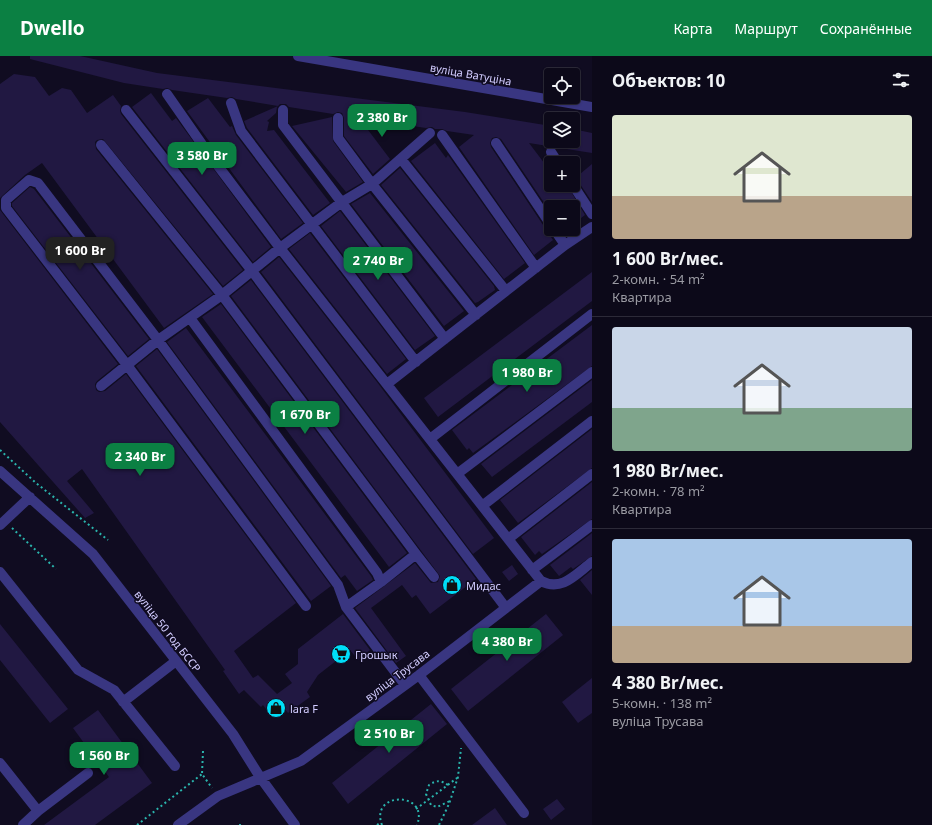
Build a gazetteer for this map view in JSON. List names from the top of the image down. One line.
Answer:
{"streets":{"street":["вуліца Ватуціна","вуліца 50 год БССР","вуліца Трусава"]},"crossings":[["вуліца 50 год БССР","вуліца Трусава"]],"places":{"shop":["Мидас","lara F"],"supermarket":["Грошык"]},"page":{"header":"Dwello","nav":["Карта","Маршрут","Сохранённые"],"heading":"Объектов: 10","map_buttons":["+","−"],"price":["2 380 Br","3 580 Br","1 600 Br","2 740 Br","1 980 Br","1 670 Br","2 340 Br","4 380 Br","2 510 Br","1 560 Br"],"list":[{"name":"1 600 Br/мес.","note":"2-комн. · 54 m² · Квартира"},{"name":"1 980 Br/мес.","note":"2-комн. · 78 m² · Квартира"},{"name":"4 380 Br/мес.","note":"5-комн. · 138 m² · вуліца Трусава"}]}}
